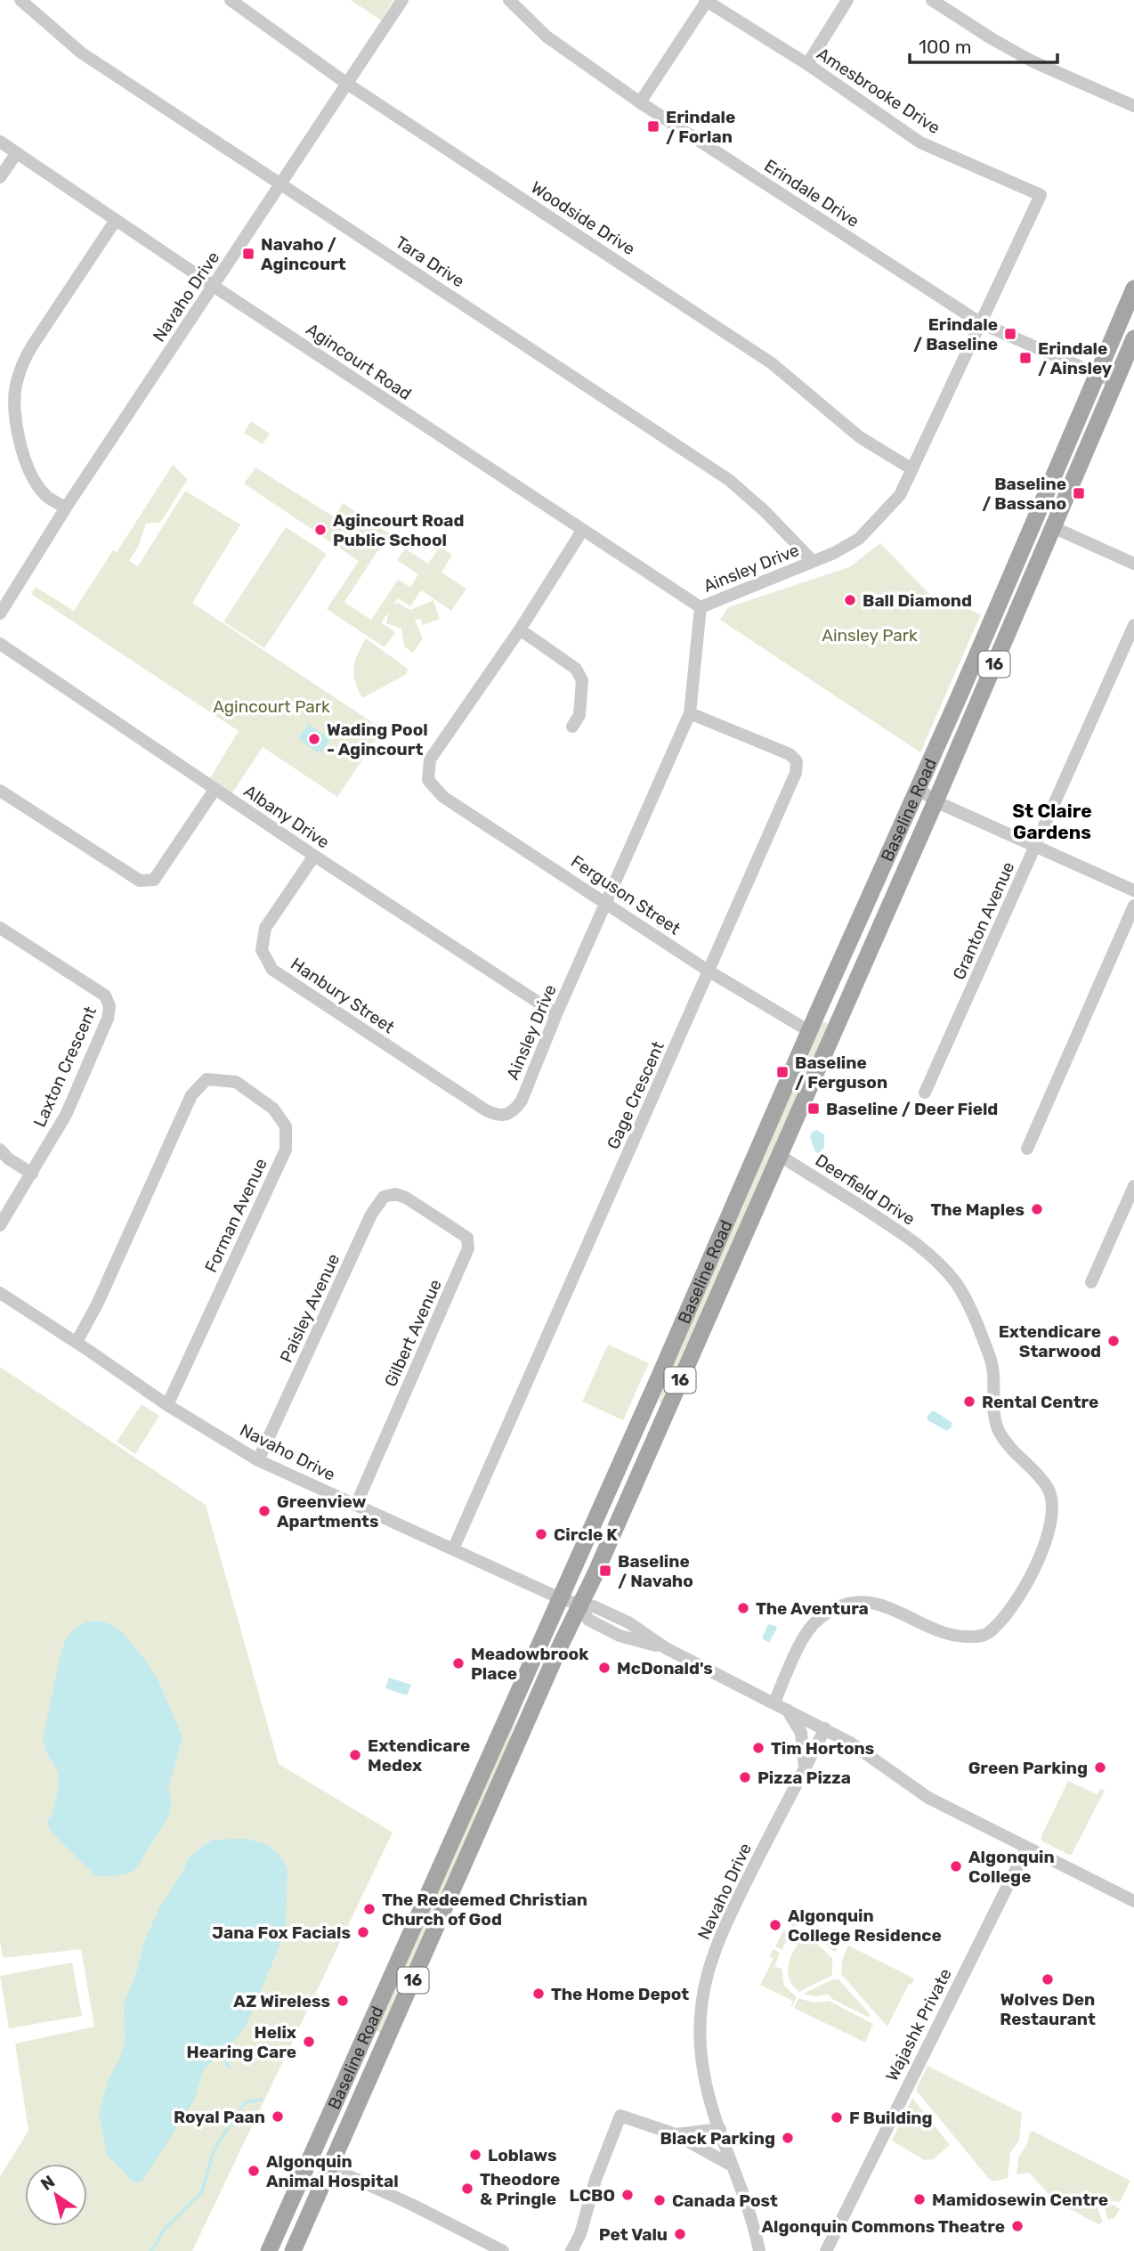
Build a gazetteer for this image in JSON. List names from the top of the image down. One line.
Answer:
{"streets":{"main road":["16","Baseline Road"],"street":["Amesbrooke Drive","Erindale Drive","Woodside Drive","Tara Drive","Navaho Drive","Agincourt Road","Ainsley Drive","Albany Drive","Ferguson Street","Granton Avenue","Hanbury Street","Laxton Crescent","Gage Crescent","Deerfield Drive","Forman Avenue","Paisley Avenue","Gilbert Avenue","Wajashk Private"]},"crossings":[["Amesbrooke Drive","Ainsley Drive"],["Erindale Drive","Ainsley Drive"],["Erindale Drive","Baseline Road"],["Woodside Drive","Navaho Drive"],["Woodside Drive","Ainsley Drive"],["Tara Drive","Navaho Drive"],["Tara Drive","Ainsley Drive"],["Navaho Drive","Agincourt Road"],["Navaho Drive","Baseline Road"],["Navaho Drive","Gage Crescent"],["Navaho Drive","Deerfield Drive"],["Navaho Drive","Forman Avenue"],["Navaho Drive","Paisley Avenue"],["Navaho Drive","Gilbert Avenue"],["Agincourt Road","Ainsley Drive"],["Ainsley Drive","Albany Drive"],["Ainsley Drive","Ferguson Street"],["Ainsley Drive","Hanbury Street"],["Ainsley Drive","Gage Crescent"],["Baseline Road","Ferguson Street"],["Baseline Road","Deerfield Drive"],["Albany Drive","Hanbury Street"],["Ferguson Street","Gage Crescent"],["Paisley Avenue","Gilbert Avenue"]],"districts":["St Claire Gardens"],"parks":["Ainsley Park","Agincourt Park"],"places":{"transit":["Erindale / Forlan","Navaho / Agincourt","Erindale / Baseline","Erindale / Ainsley","Baseline / Bassano","Baseline / Ferguson","Baseline / Deer Field","Baseline / Navaho"],"other":["Agincourt Road Public School","Ball Diamond","Wading Pool - Agincourt","The Maples","Extendicare Starwood","Rental Centre","Greenview Apartments","Circle K","The Aventura","Meadowbrook Place","McDonald's","Tim Hortons","Extendicare Medex","Green Parking","Pizza Pizza","Algonquin College","The Redeemed Christian Church of God","Algonquin College Residence","Jana Fox Facials","Wolves Den Restaurant","The Home Depot","AZ Wireless","Helix Hearing Care","Royal Paan","F Building","Black Parking","Loblaws","Algonquin Animal Hospital","Theodore & Pringle","LCBO","Mamidosewin Centre","Canada Post","Algonquin Commons Theatre","Pet Valu"]},"scale_bar":"100 m","north":"top left"}
